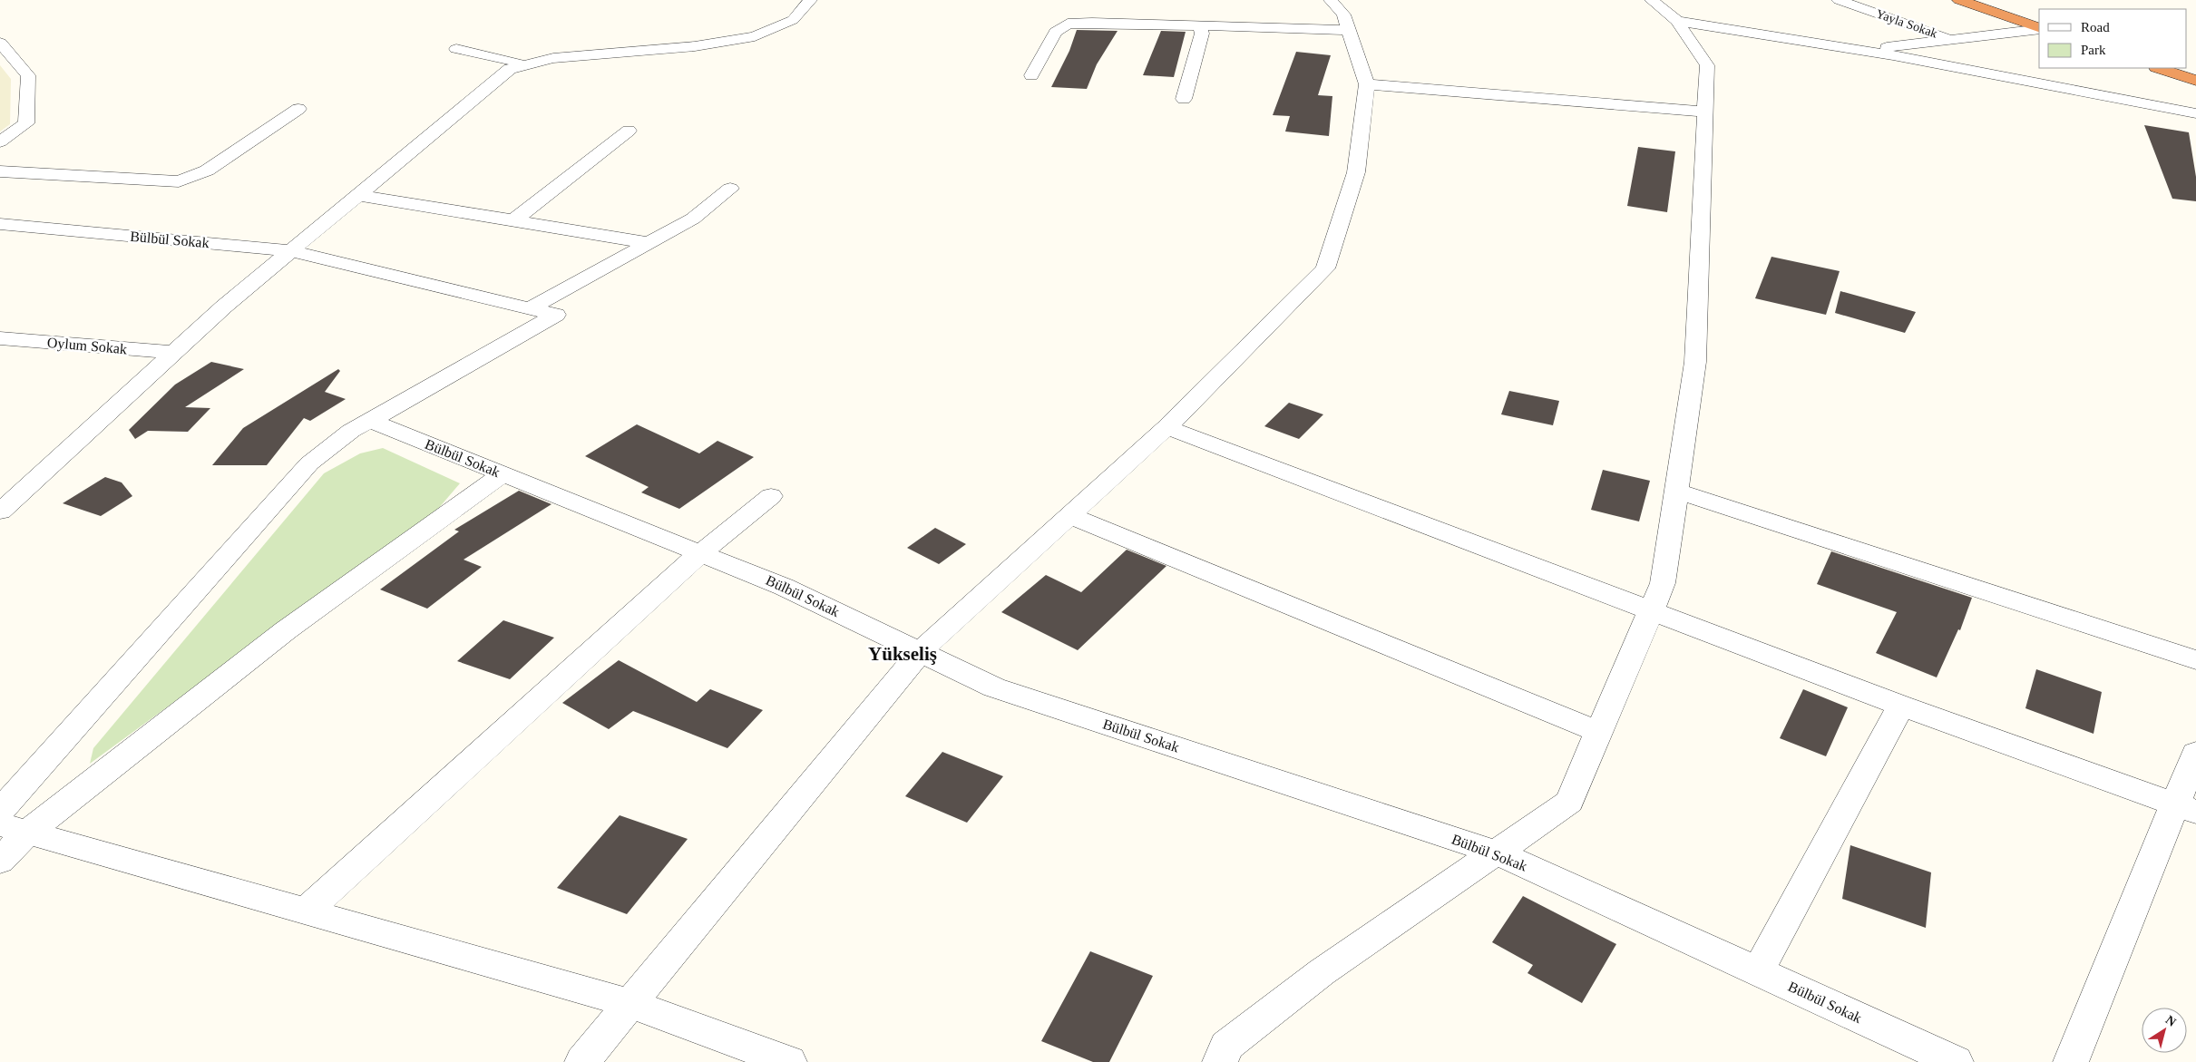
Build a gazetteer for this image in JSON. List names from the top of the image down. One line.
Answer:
{"streets":{"street":["Yayla Sokak","Bülbül Sokak","Oylum Sokak"]},"districts":["Yükseliş"],"legend":["Road","Park"],"north":"top right"}
